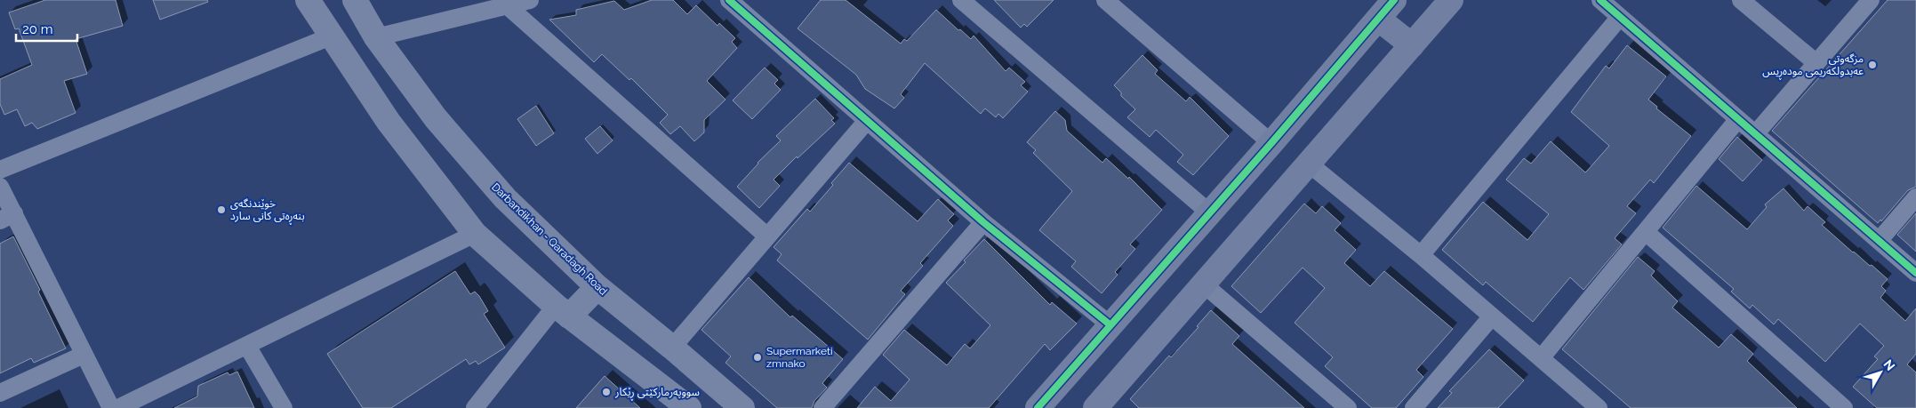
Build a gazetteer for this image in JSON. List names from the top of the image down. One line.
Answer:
{"streets":{"main road":["Darbandikhan - Qaradagh Road"]},"places":["مزگەوتی عەبدولکەریمی مودەڕیس","خوێندنگەی بنەڕەتی کانی سارد","Supermarketi zmnako","سووپەرمارکێتی ڕێکار"],"scale_bar":"20 m","north":"top right"}
